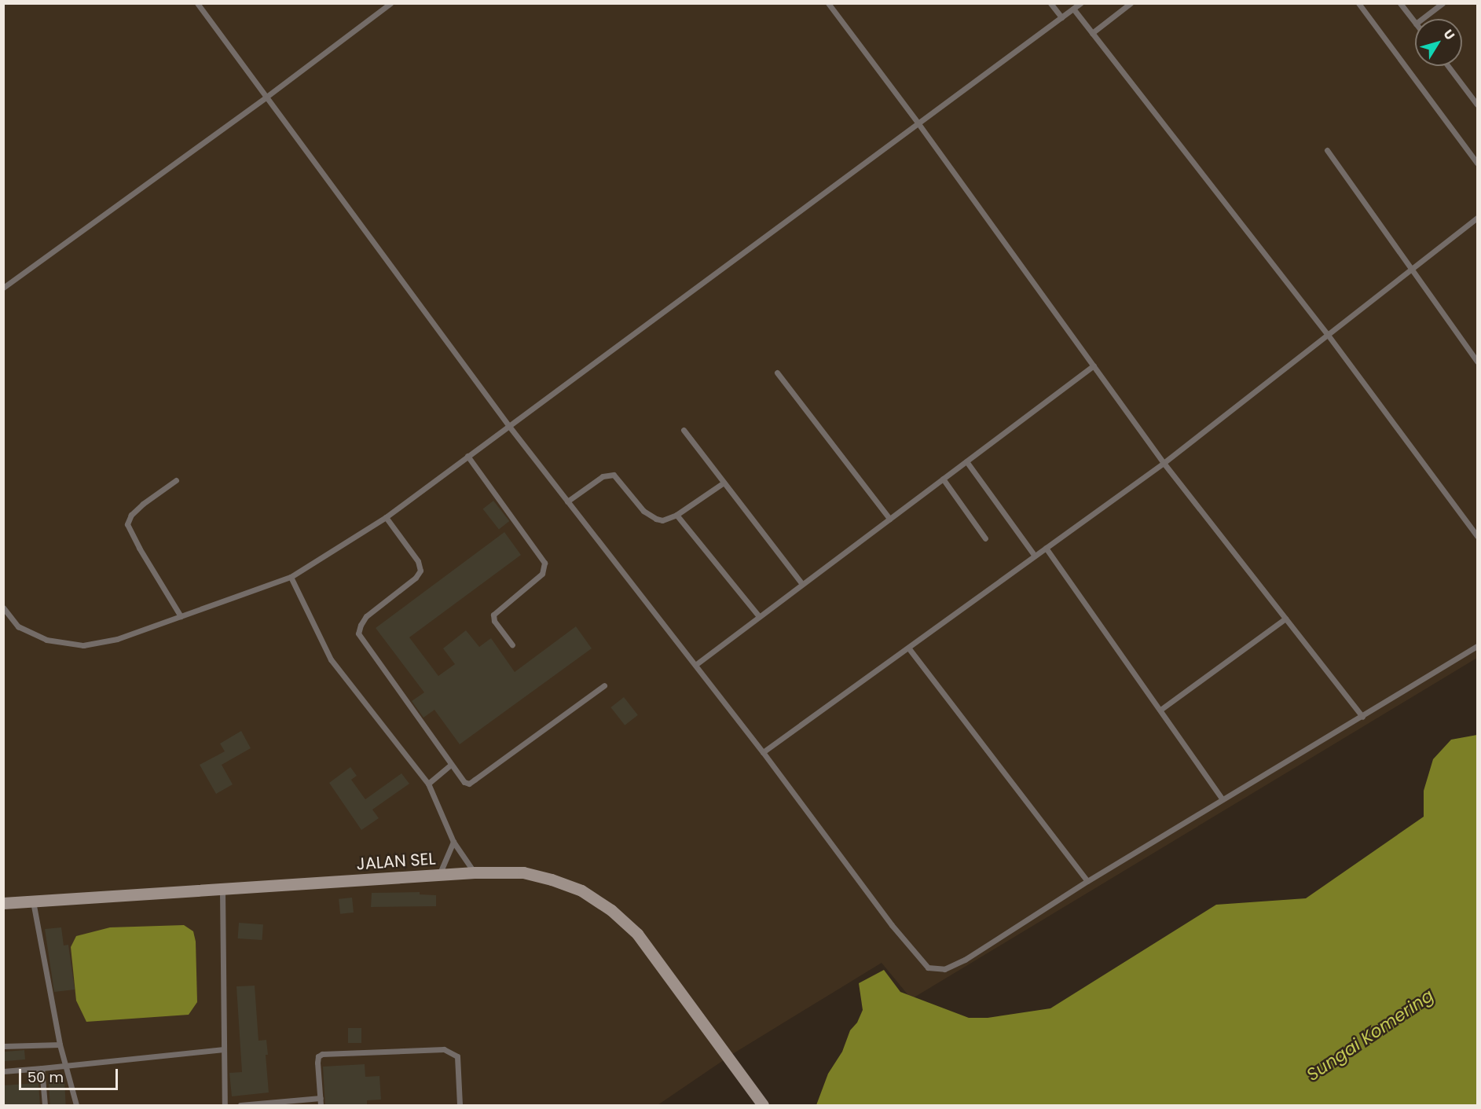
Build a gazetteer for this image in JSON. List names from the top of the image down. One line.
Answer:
{"streets":{"street":["JALAN SEL"]},"water":["Sungai Komering"],"scale_bar":"50 m","north":"top right"}
